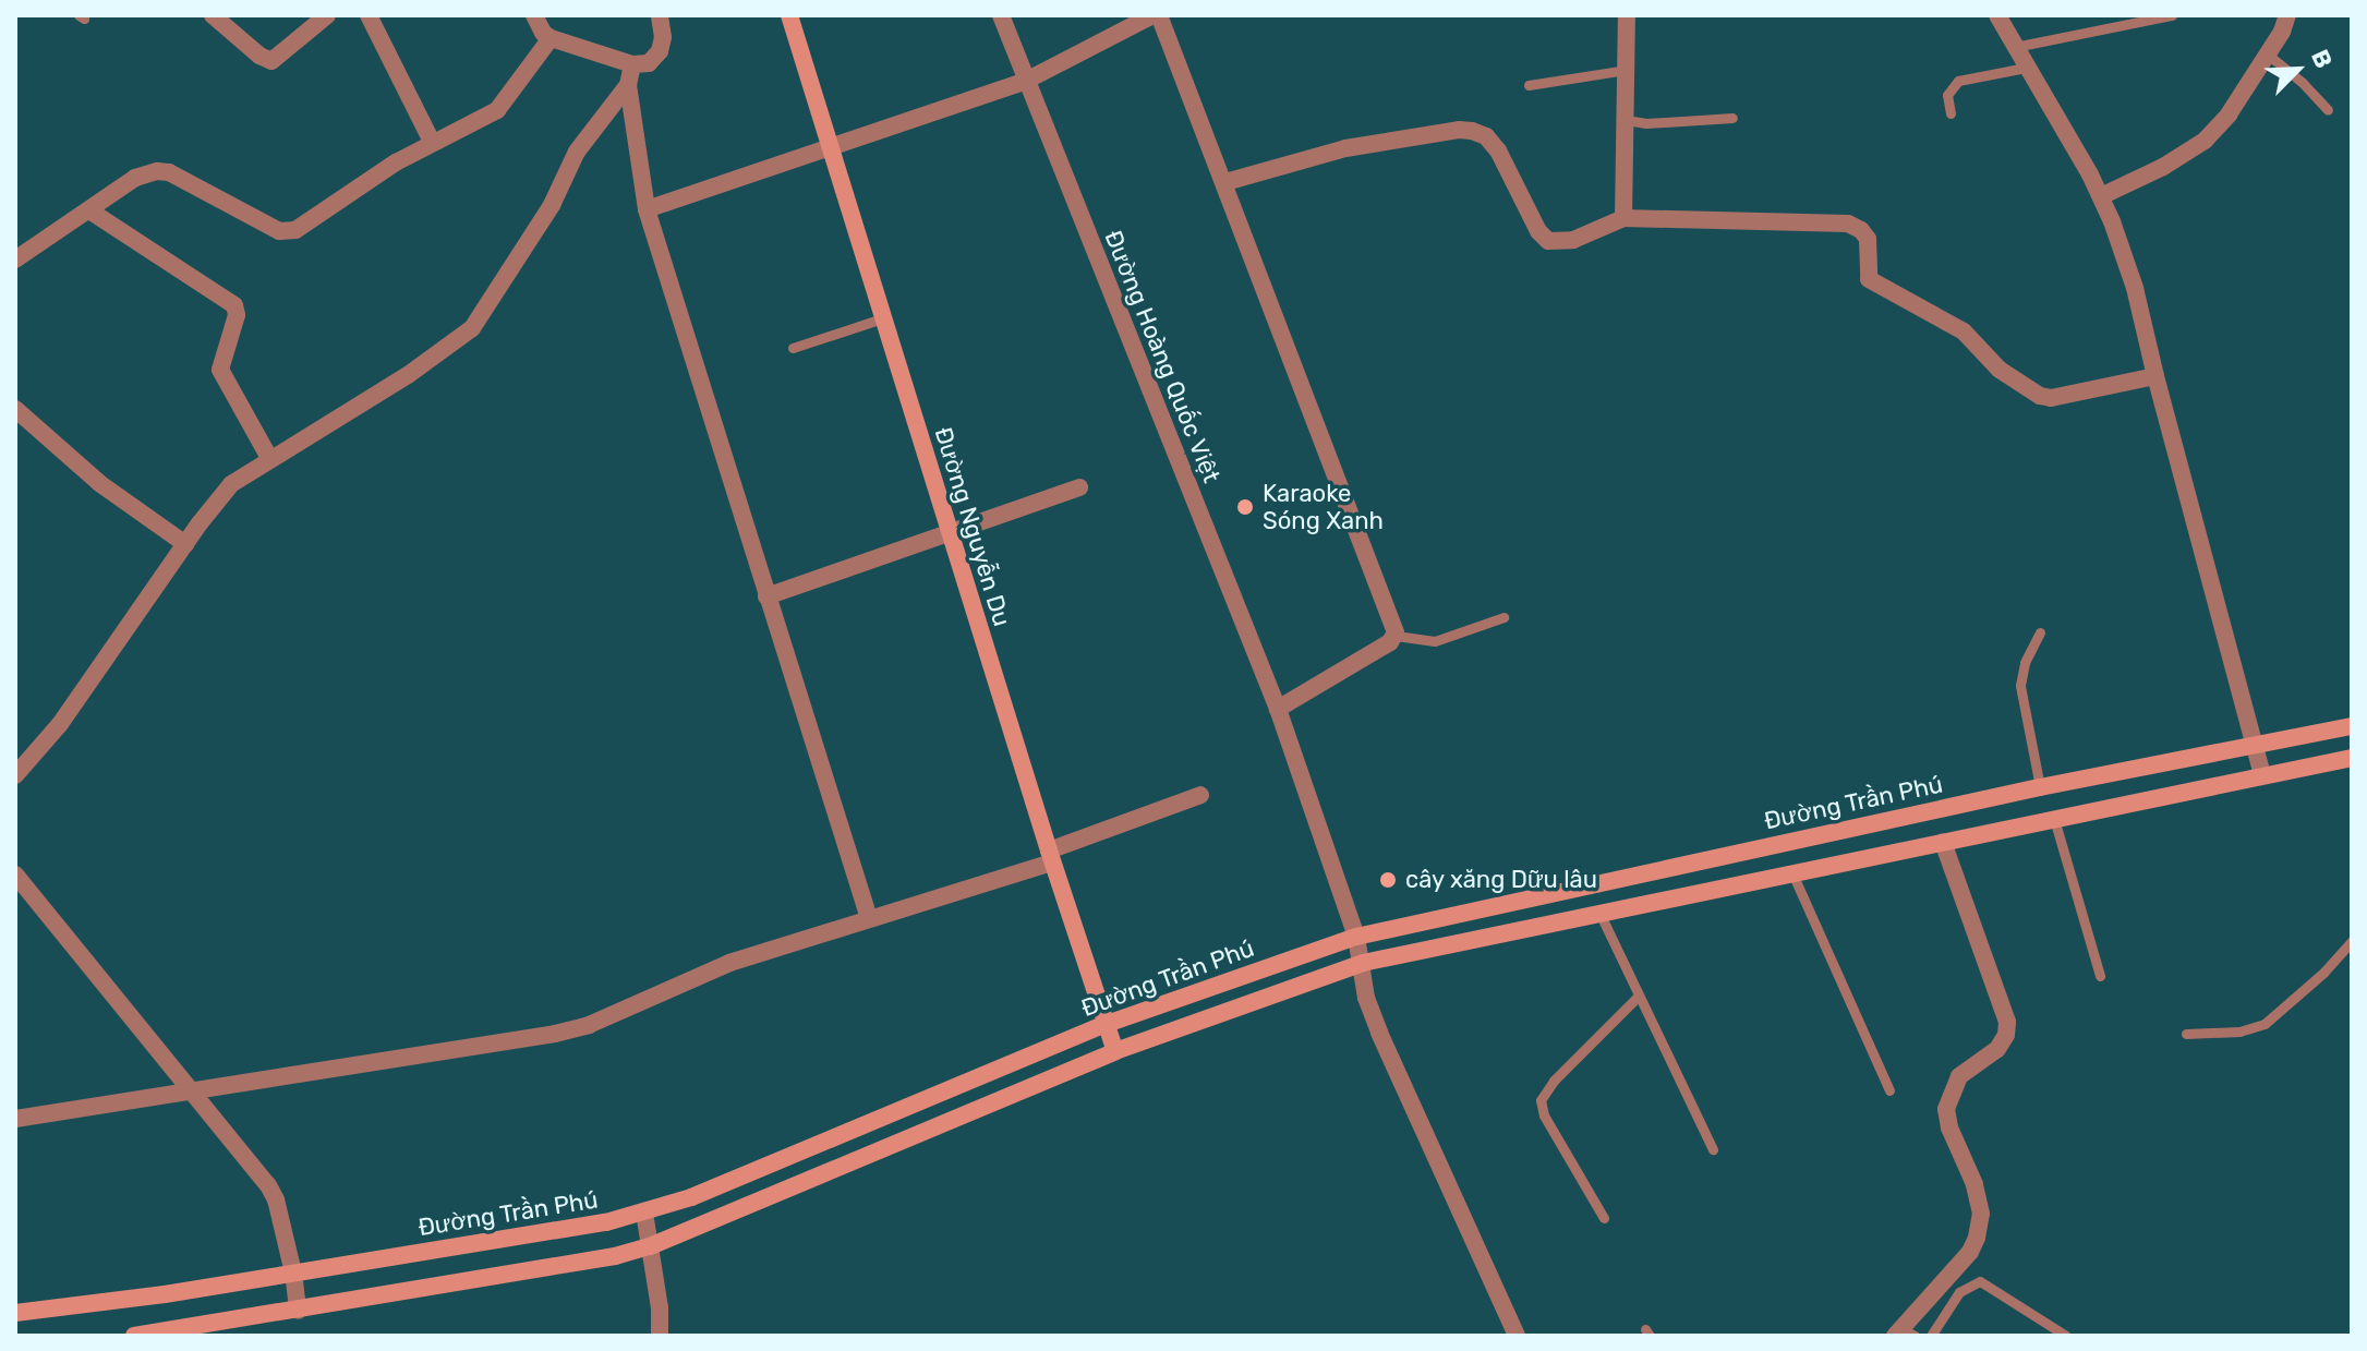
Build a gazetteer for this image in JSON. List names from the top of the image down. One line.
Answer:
{"streets":{"main road":["Đường Nguyễn Du","Đường Trần Phú"],"street":["Đường Hoàng Quốc Việt"]},"crossings":[["Đường Hoàng Quốc Việt","Đường Trần Phú"],["Đường Nguyễn Du","Đường Trần Phú"]],"places":["Karaoke Sóng Xanh","cây xăng Dữu lâu"],"north":"top right"}
